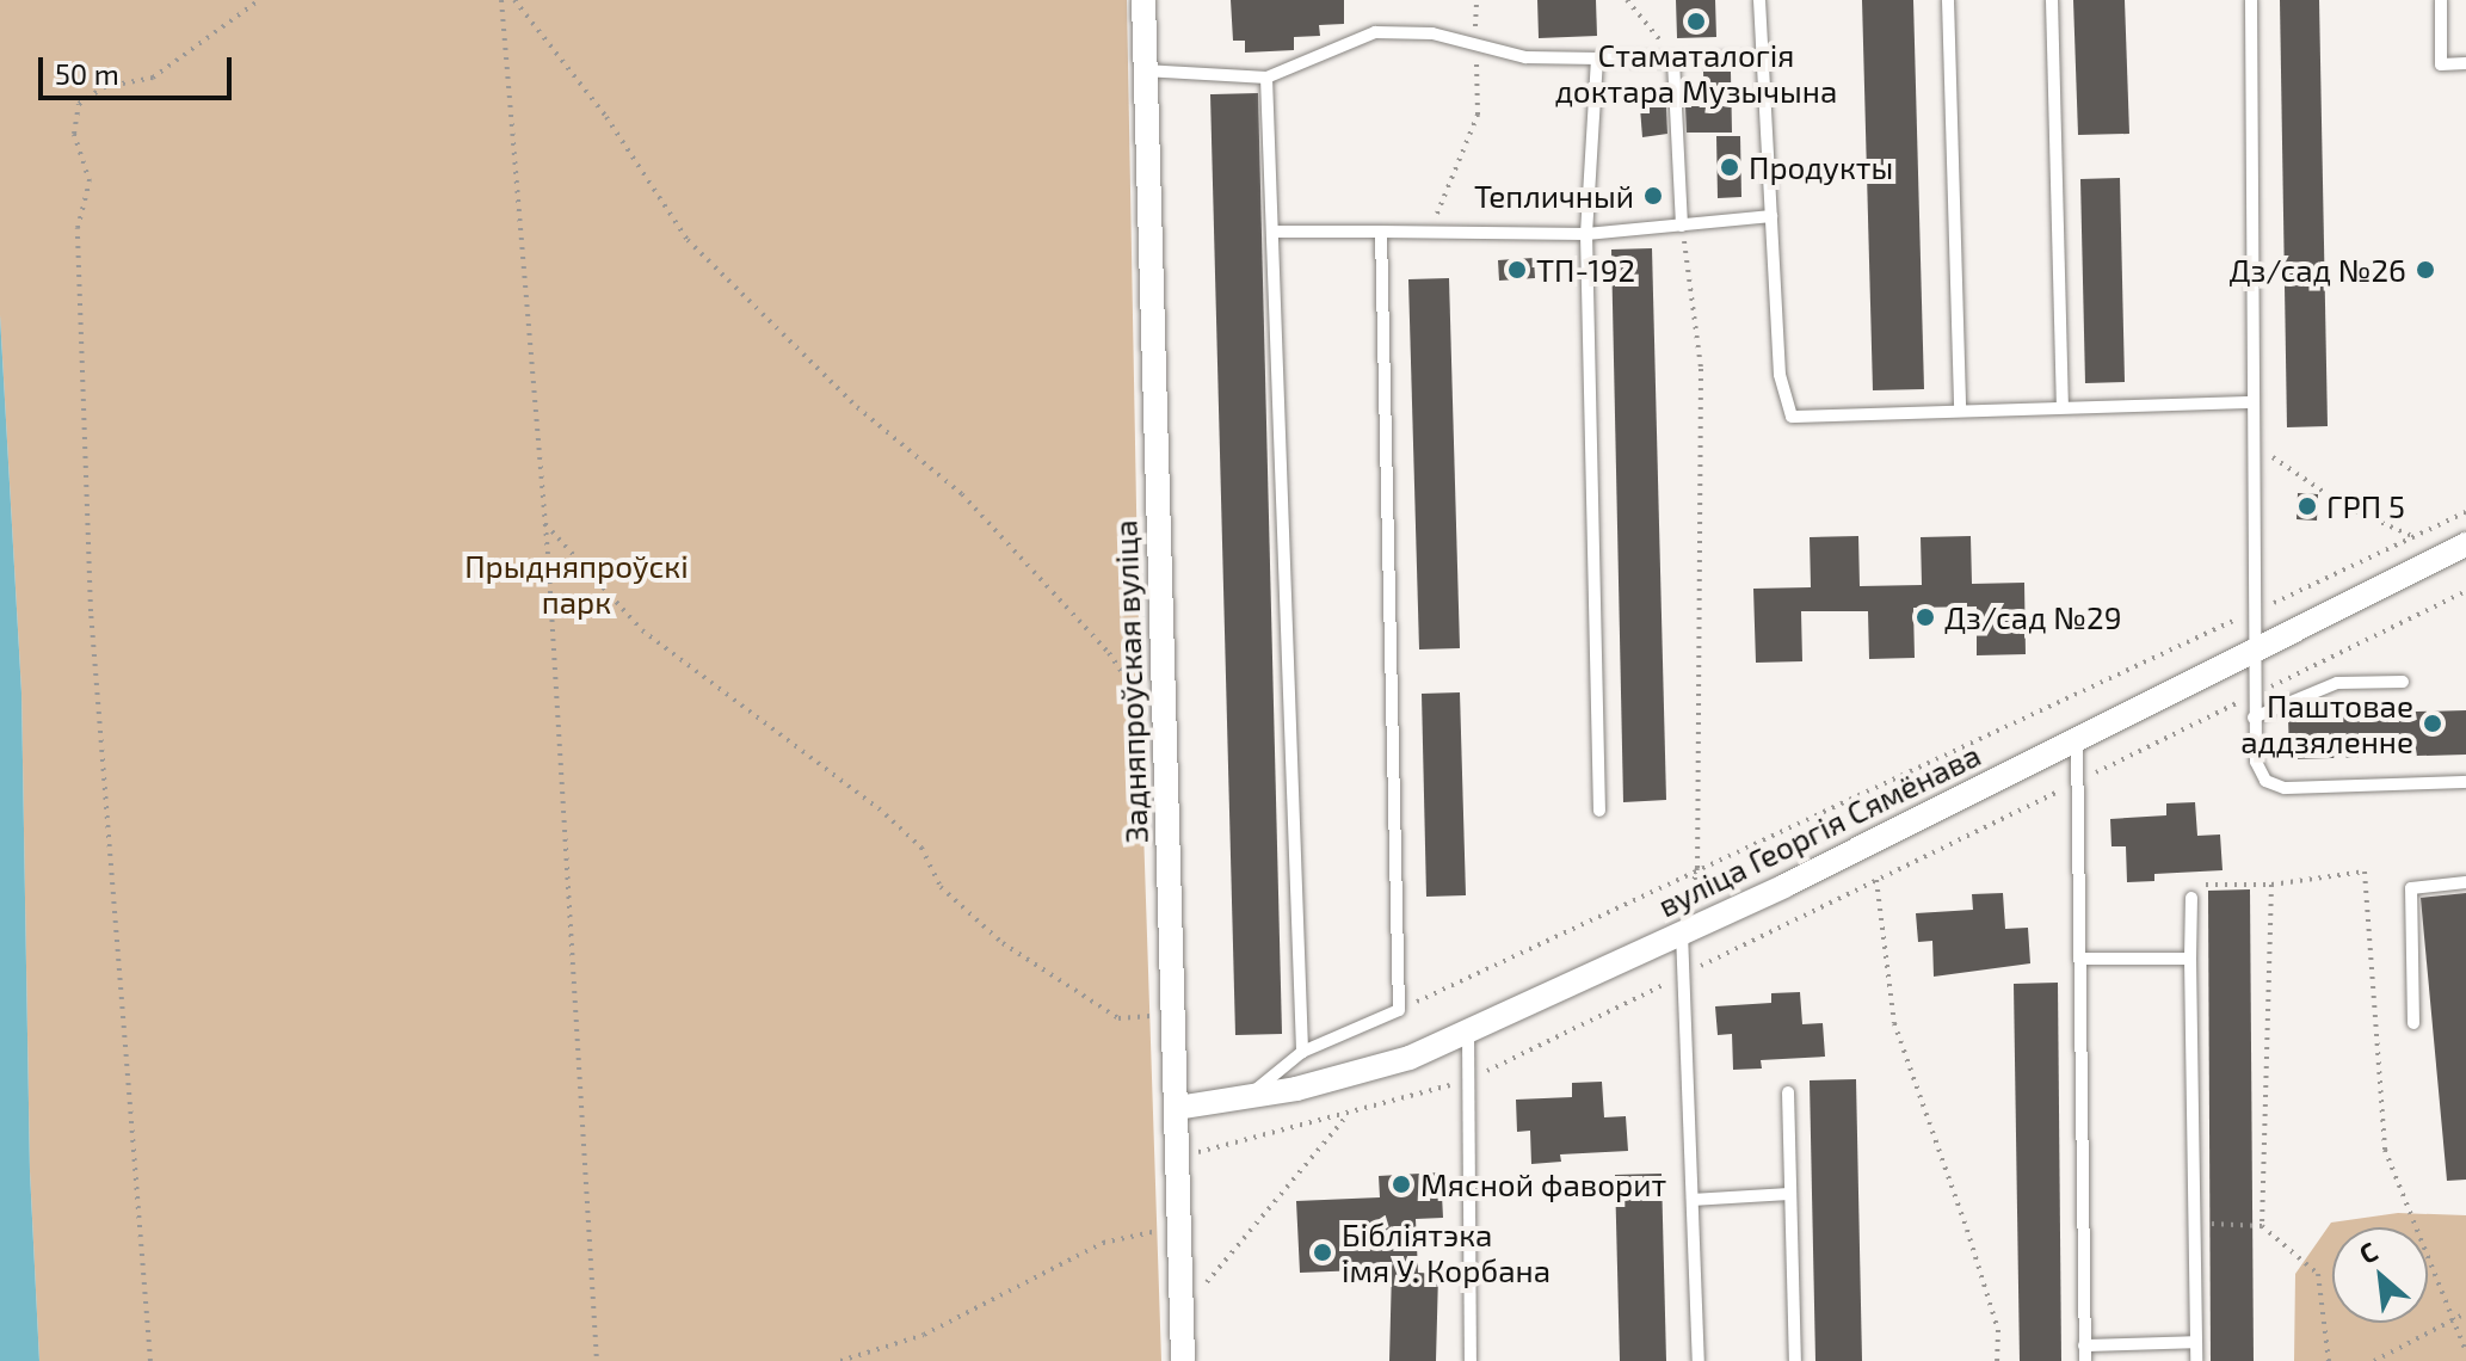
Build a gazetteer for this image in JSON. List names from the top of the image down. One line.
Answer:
{"streets":{"street":["Задняпроўская вуліца","вуліца Георгія Сямёнава"]},"crossings":[["Задняпроўская вуліца","вуліца Георгія Сямёнава"]],"parks":["Прыдняпроўскі парк"],"places":["Стаматалогія доктара Музычына","Продукты","Тепличный","ТП-192","Дз/сад №26","ГРП 5","Дз/сад №29","Паштовае аддзяленне","Мясной фаворит","Бібліятэка імя У. Корбана"],"scale_bar":"50 m","north":"top left"}
